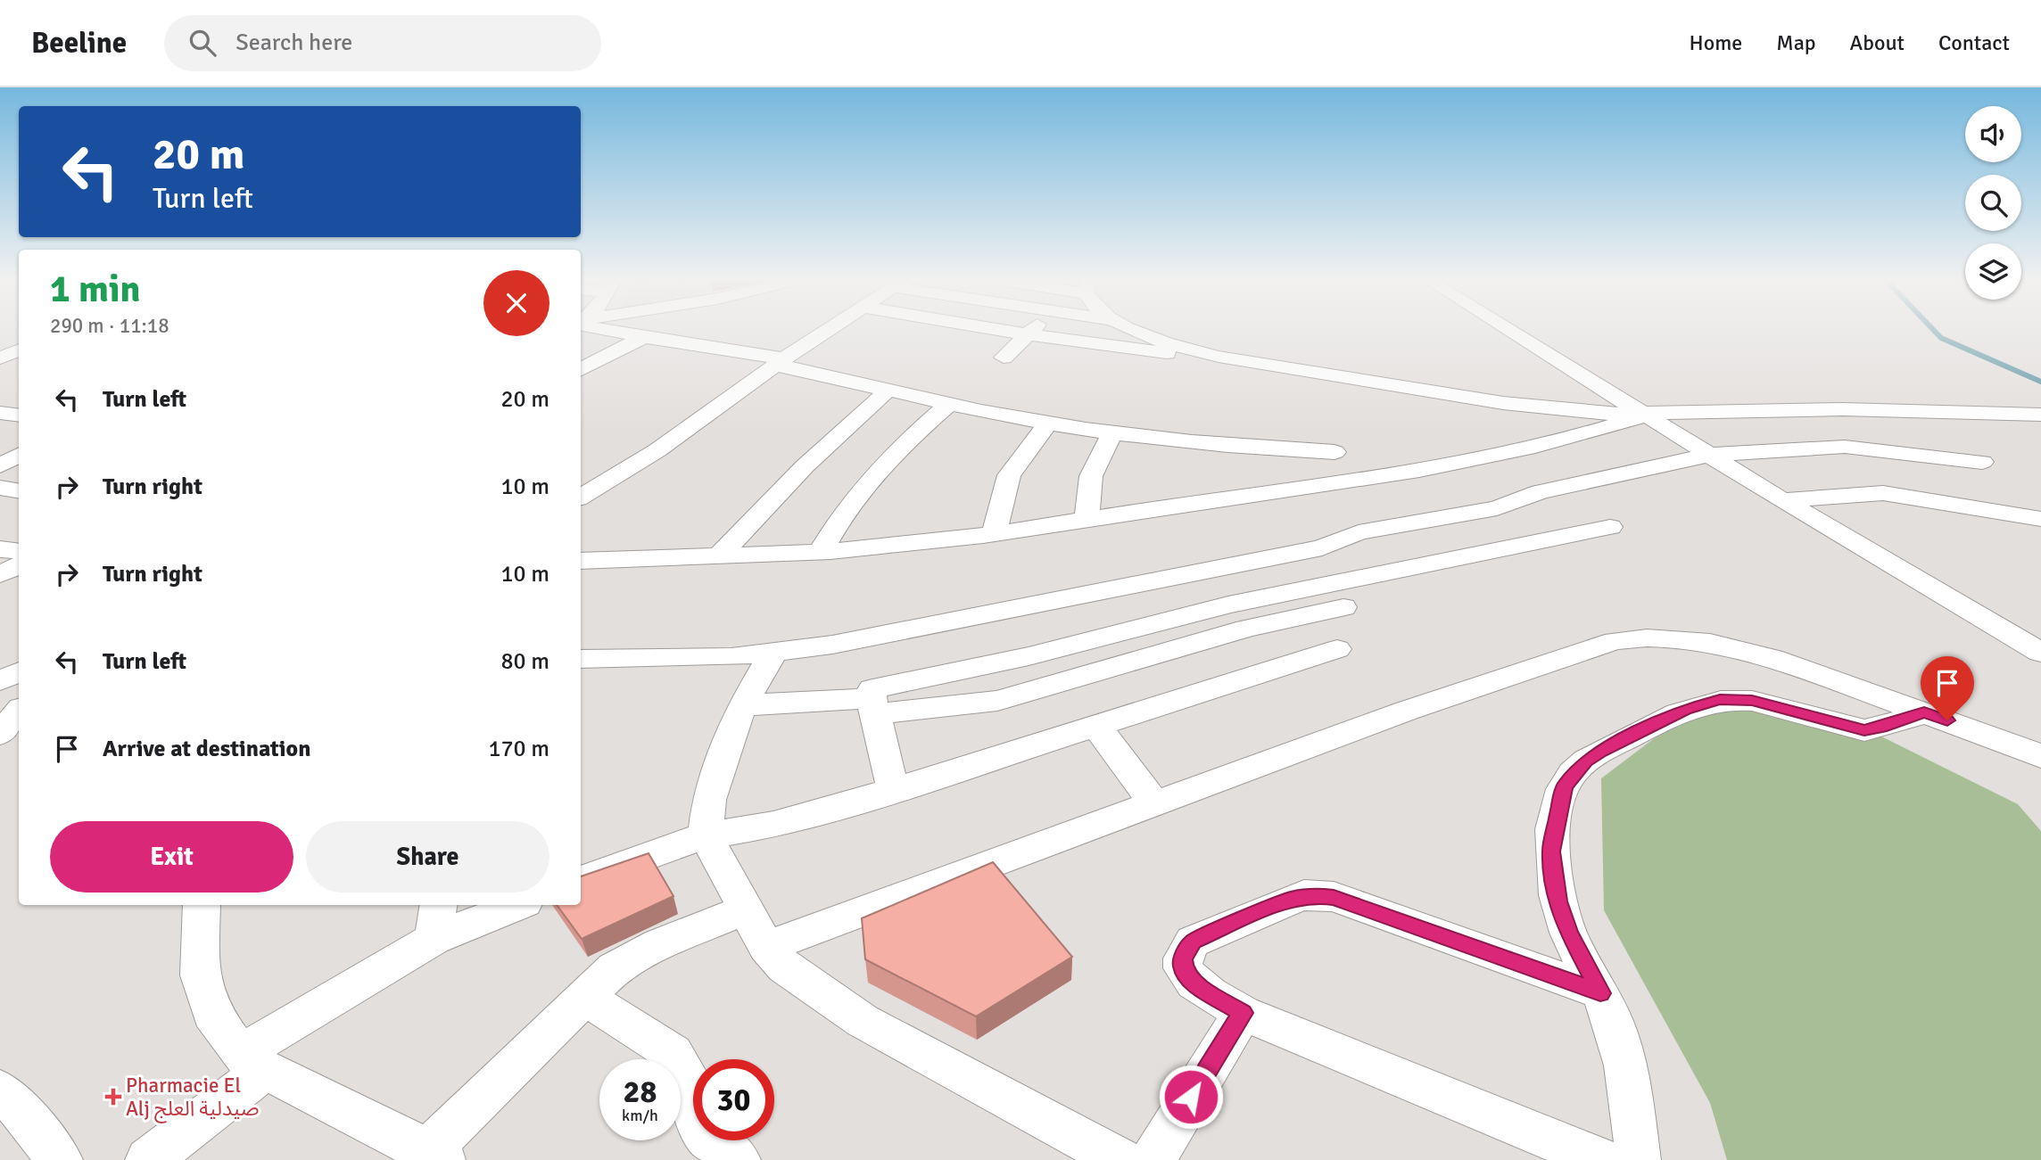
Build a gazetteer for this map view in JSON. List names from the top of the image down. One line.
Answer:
{"places":{"health":["Pharmacie El Alj صيدلية العلج"]},"page":{"header":"Beeline","search":"Search here","nav":["Home","Map","About","Contact"],"turn":["20 m","Turn left"],"heading":["1 min","290 m · 11:18"],"list":[{"name":"Turn left","value":"20 m"},{"name":"Turn right","value":"10 m"},{"name":"Turn right","value":"10 m"},{"name":"Turn left","value":"80 m"},{"name":"Arrive at destination","value":"170 m"}],"buttons":["Exit","Share"],"speed":"28 km/h","limit":"30"}}
